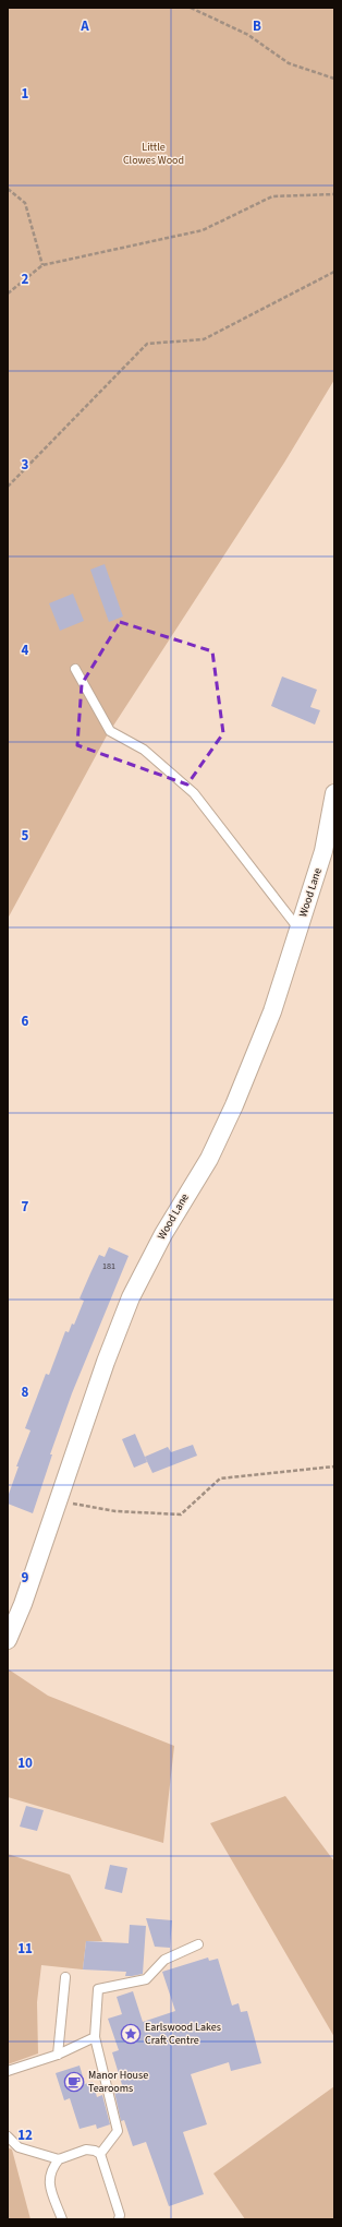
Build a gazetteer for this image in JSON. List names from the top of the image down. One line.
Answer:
{"streets":{"street":["Wood Lane"]},"parks":["Little Clowes Wood"],"places":{"place":["Earlswood Lakes Craft Centre"],"cafe":["Manor House Tearooms"]},"house_numbers":["181"],"grid":{"columns":["A","B"],"rows":["1","2","3","4","5","6","7","8","9","10","11","12"]}}
